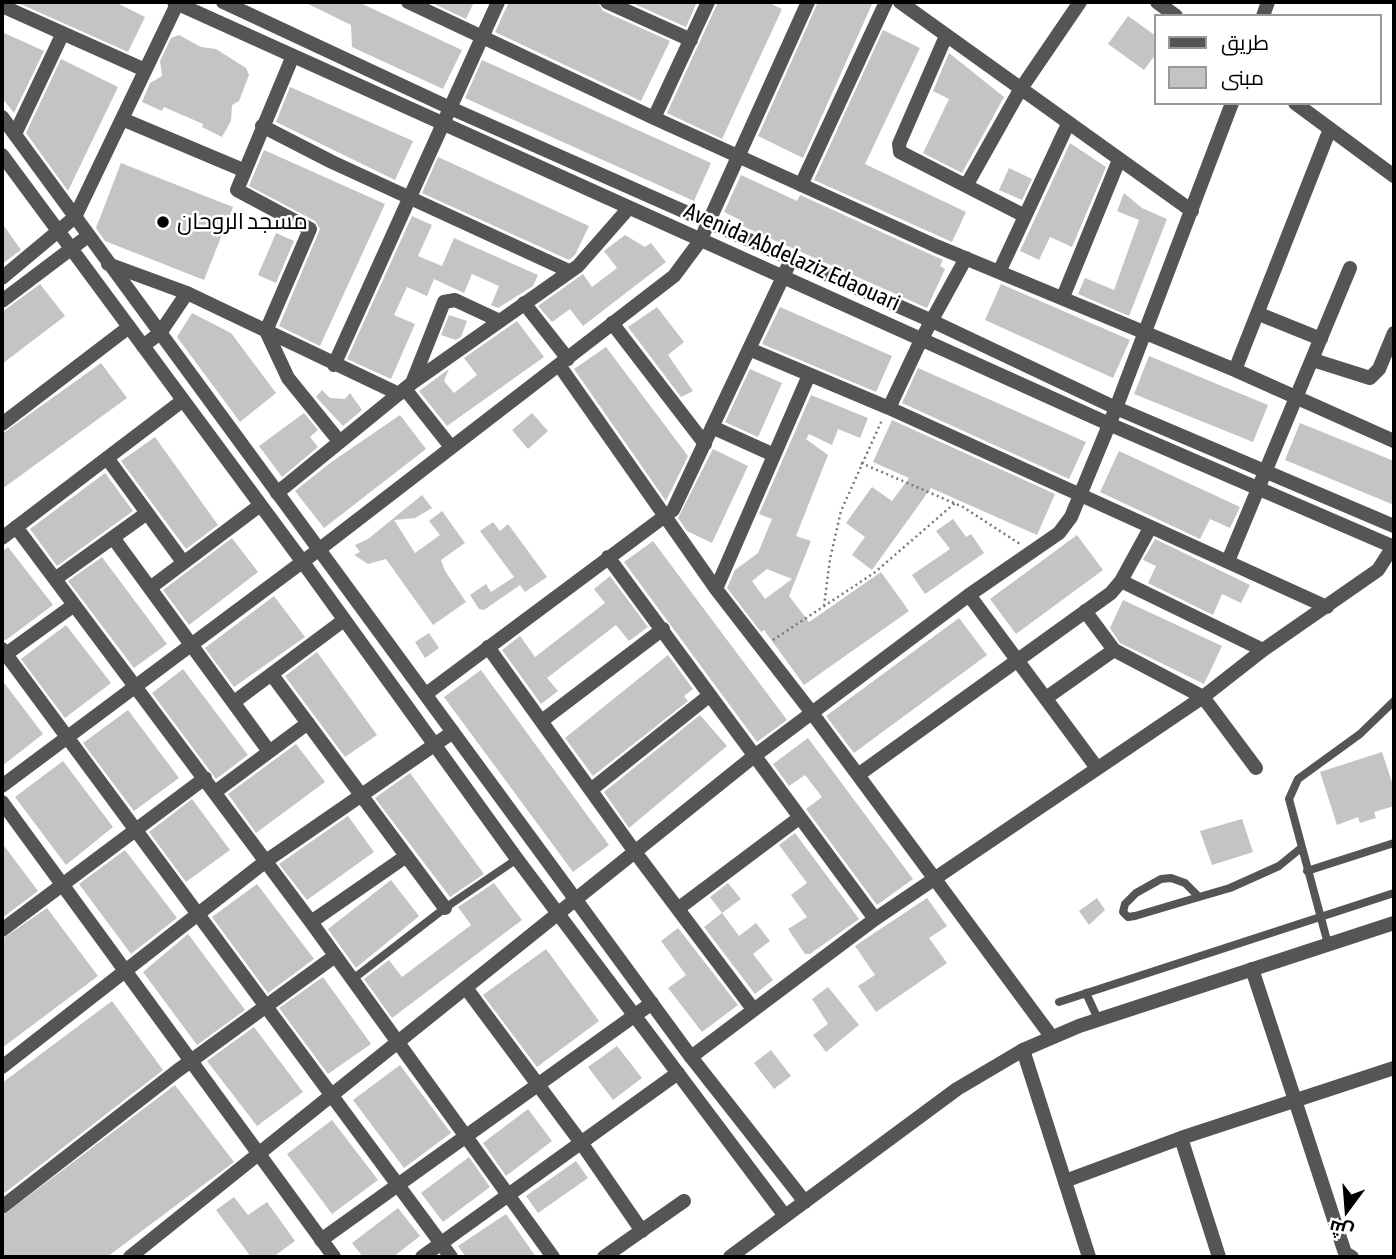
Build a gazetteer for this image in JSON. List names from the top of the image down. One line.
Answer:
{"streets":{"street":["Avenida Abdelaziz Edaouari"]},"places":["مسجد الروحان"],"legend":["طريق","مبنى"],"north":"bottom"}
